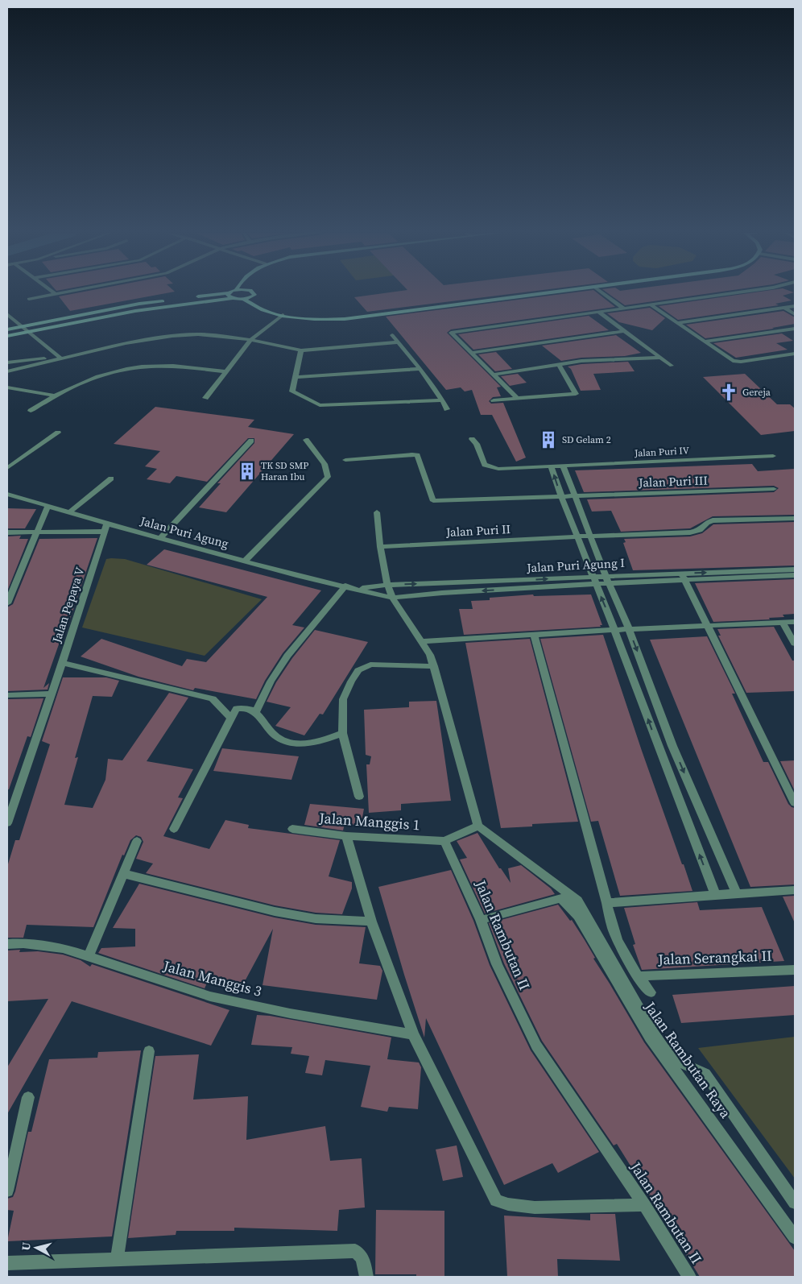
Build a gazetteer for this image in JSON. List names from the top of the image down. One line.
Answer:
{"streets":{"street":["Jalan Puri IV","Jalan Puri III","Jalan Puri II","Jalan Puri Agung","Jalan Puri Agung I","Jalan Pepaya V","Jalan Manggis 1","Jalan Rambutan II","Jalan Serangkai II","Jalan Manggis 3","Jalan Rambutan Raya"]},"crossings":[["Jalan Puri Agung","Jalan Puri Agung I"],["Jalan Puri Agung","Jalan Pepaya V"],["Jalan Manggis 1","Jalan Rambutan II"],["Jalan Rambutan II","Jalan Rambutan Raya"]],"places":{"church":["Gereja"],"building":["SD Gelam 2","TK SD SMP Haran Ibu"]},"north":"left"}
